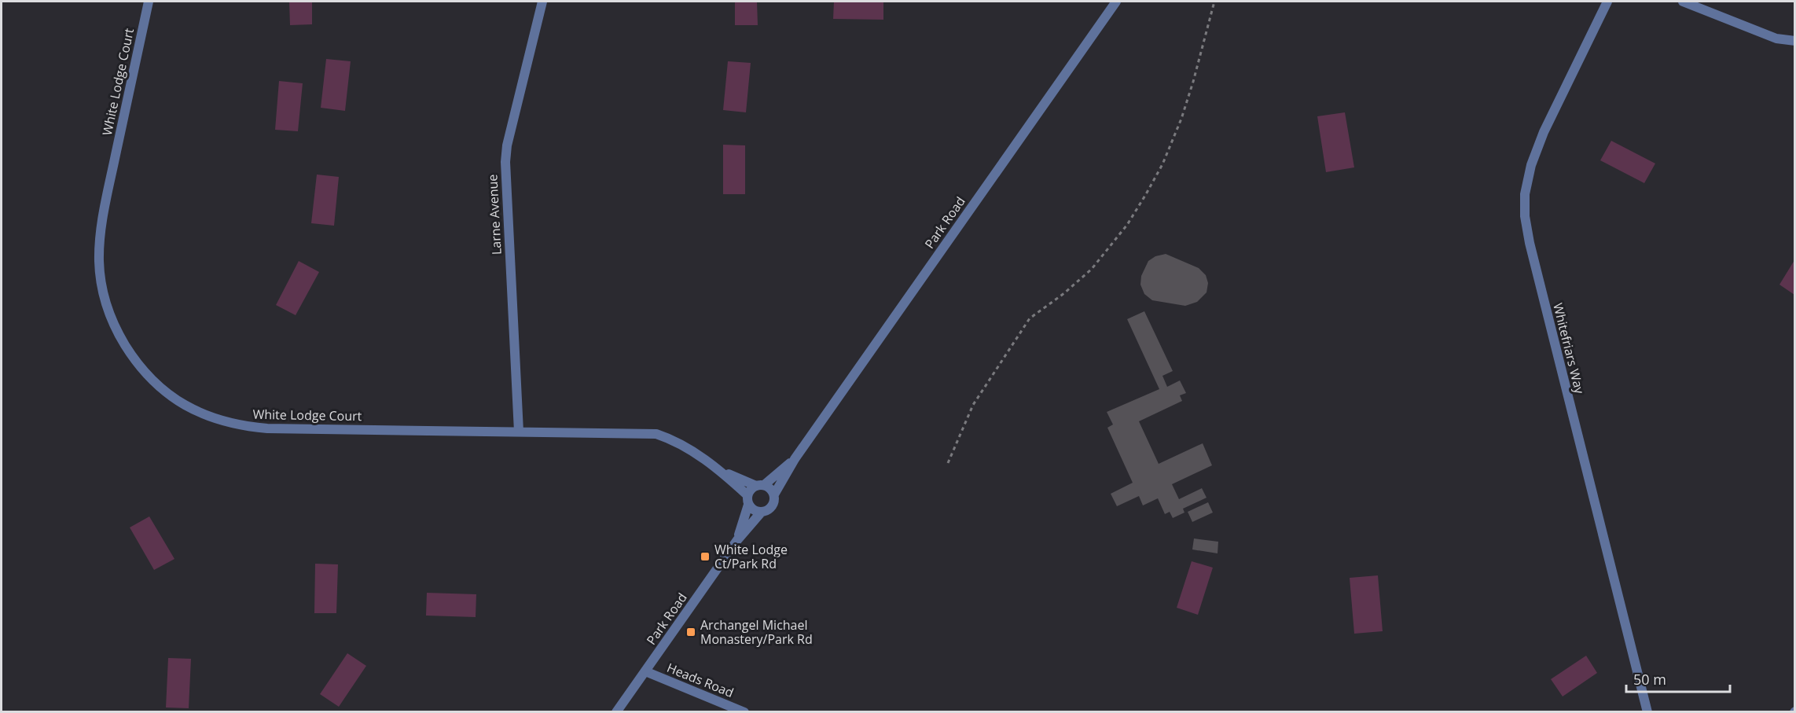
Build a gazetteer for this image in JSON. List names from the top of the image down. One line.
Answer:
{"streets":{"street":["White Lodge Court","Larne Avenue","Park Road","Whitefriars Way","Heads Road"]},"crossings":[["White Lodge Court","Larne Avenue"],["White Lodge Court","Park Road"],["Park Road","Heads Road"]],"places":{"transit":["White Lodge Ct/Park Rd","Archangel Michael Monastery/Park Rd"]},"scale_bar":"50 m"}
